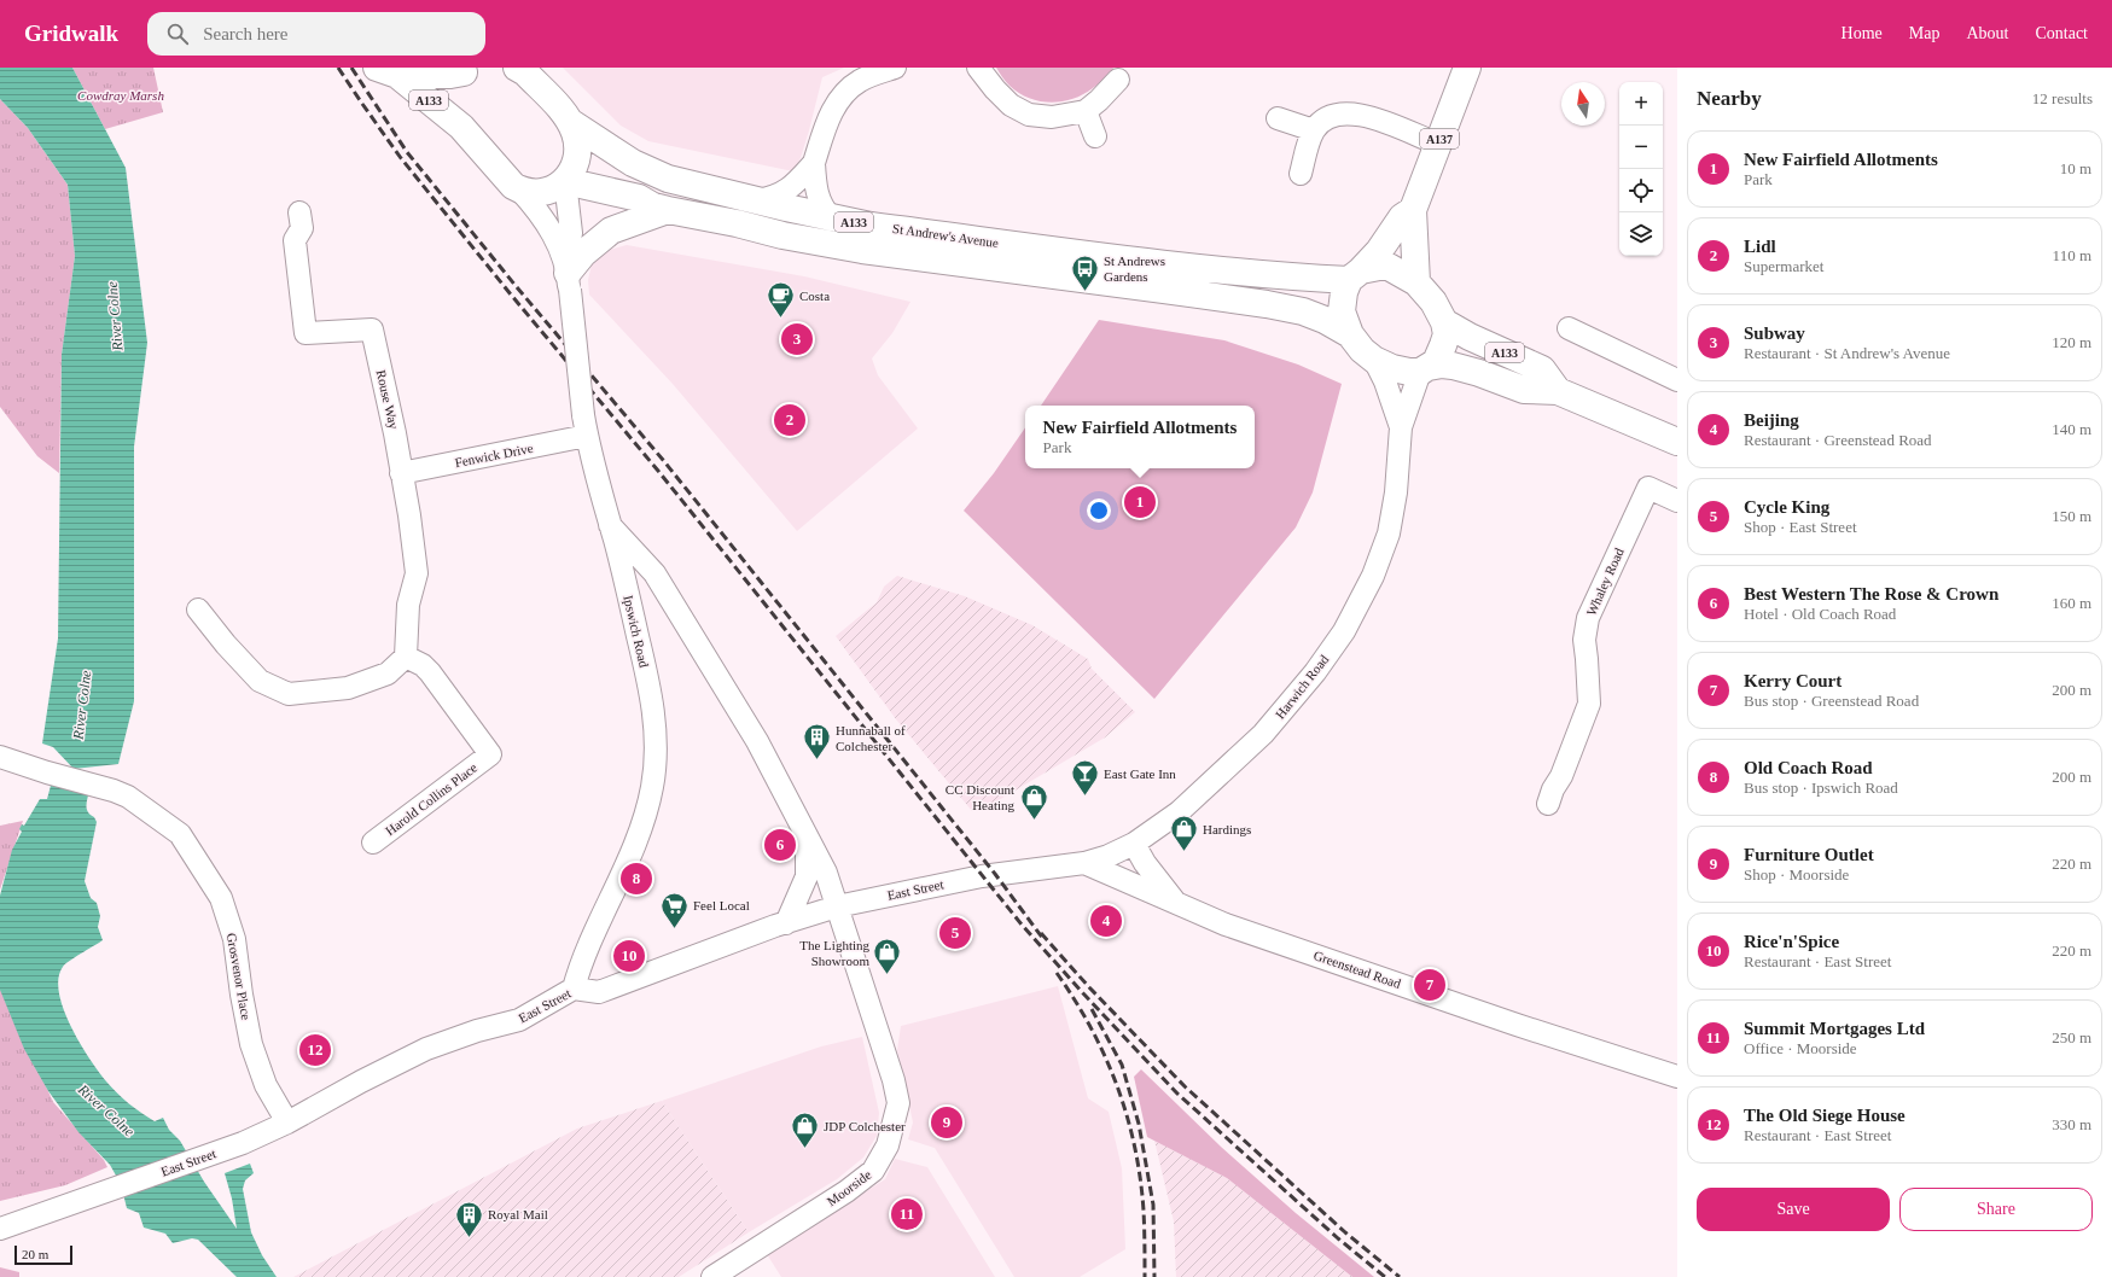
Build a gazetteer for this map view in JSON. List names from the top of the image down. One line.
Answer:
{"streets":{"main road":["A133","A137","St Andrew's Avenue"],"street":["Rouse Way","Fenwick Drive","Whaley Road","Ipswich Road","Harwich Road","Harold Collins Place","East Street","Greenstead Road","Grosvenor Place","Moorside"]},"crossings":[["A133","A137"],["A133","St Andrew's Avenue"],["A133","Ipswich Road"],["A133","Harwich Road"],["A137","St Andrew's Avenue"],["A137","Harwich Road"],["St Andrew's Avenue","Ipswich Road"],["St Andrew's Avenue","Harwich Road"],["Rouse Way","Fenwick Drive"],["Rouse Way","Harold Collins Place"],["Fenwick Drive","Ipswich Road"],["Ipswich Road","East Street"],["Ipswich Road","Moorside"],["Harwich Road","East Street"],["Harwich Road","Greenstead Road"],["East Street","Greenstead Road"],["East Street","Grosvenor Place"],["East Street","Moorside"]],"water":["River Colne"],"parks":["Cowdray Marsh"],"places":{"bus stop":["St Andrews Gardens"],"cafe":["Costa"],"building":["Hunnaball of Colchester","Royal Mail"],"bar":["East Gate Inn"],"shop":["CC Discount Heating","Hardings","The Lighting Showroom","JDP Colchester"],"supermarket":["Feel Local"]},"scale_bar":"20 m","north":"top","page":{"header":"Gridwalk","search":"Search here","nav":["Home","Map","About","Contact"],"heading":["Nearby","12 results"],"map_buttons":["+","−"],"list":[{"mark":"1","name":"New Fairfield Allotments","note":"Park","value":"10 m"},{"mark":"2","name":"Lidl","note":"Supermarket","value":"110 m"},{"mark":"3","name":"Subway","note":"Restaurant · St Andrew's Avenue","value":"120 m"},{"mark":"4","name":"Beijing","note":"Restaurant · Greenstead Road","value":"140 m"},{"mark":"5","name":"Cycle King","note":"Shop · East Street","value":"150 m"},{"mark":"6","name":"Best Western The Rose & Crown","note":"Hotel · Old Coach Road","value":"160 m"},{"mark":"7","name":"Kerry Court","note":"Bus stop · Greenstead Road","value":"200 m"},{"mark":"8","name":"Old Coach Road","note":"Bus stop · Ipswich Road","value":"200 m"},{"mark":"9","name":"Furniture Outlet","note":"Shop · Moorside","value":"220 m"},{"mark":"10","name":"Rice'n'Spice","note":"Restaurant · East Street","value":"220 m"},{"mark":"11","name":"Summit Mortgages Ltd","note":"Office · Moorside","value":"250 m"},{"mark":"12","name":"The Old Siege House","note":"Restaurant · East Street","value":"330 m"}],"pins":["3","2","1","6","8","4","5","10","7","12","9","11"],"popup":["New Fairfield Allotments","Park"],"buttons":["Save","Share"],"scale":"20 m"}}
